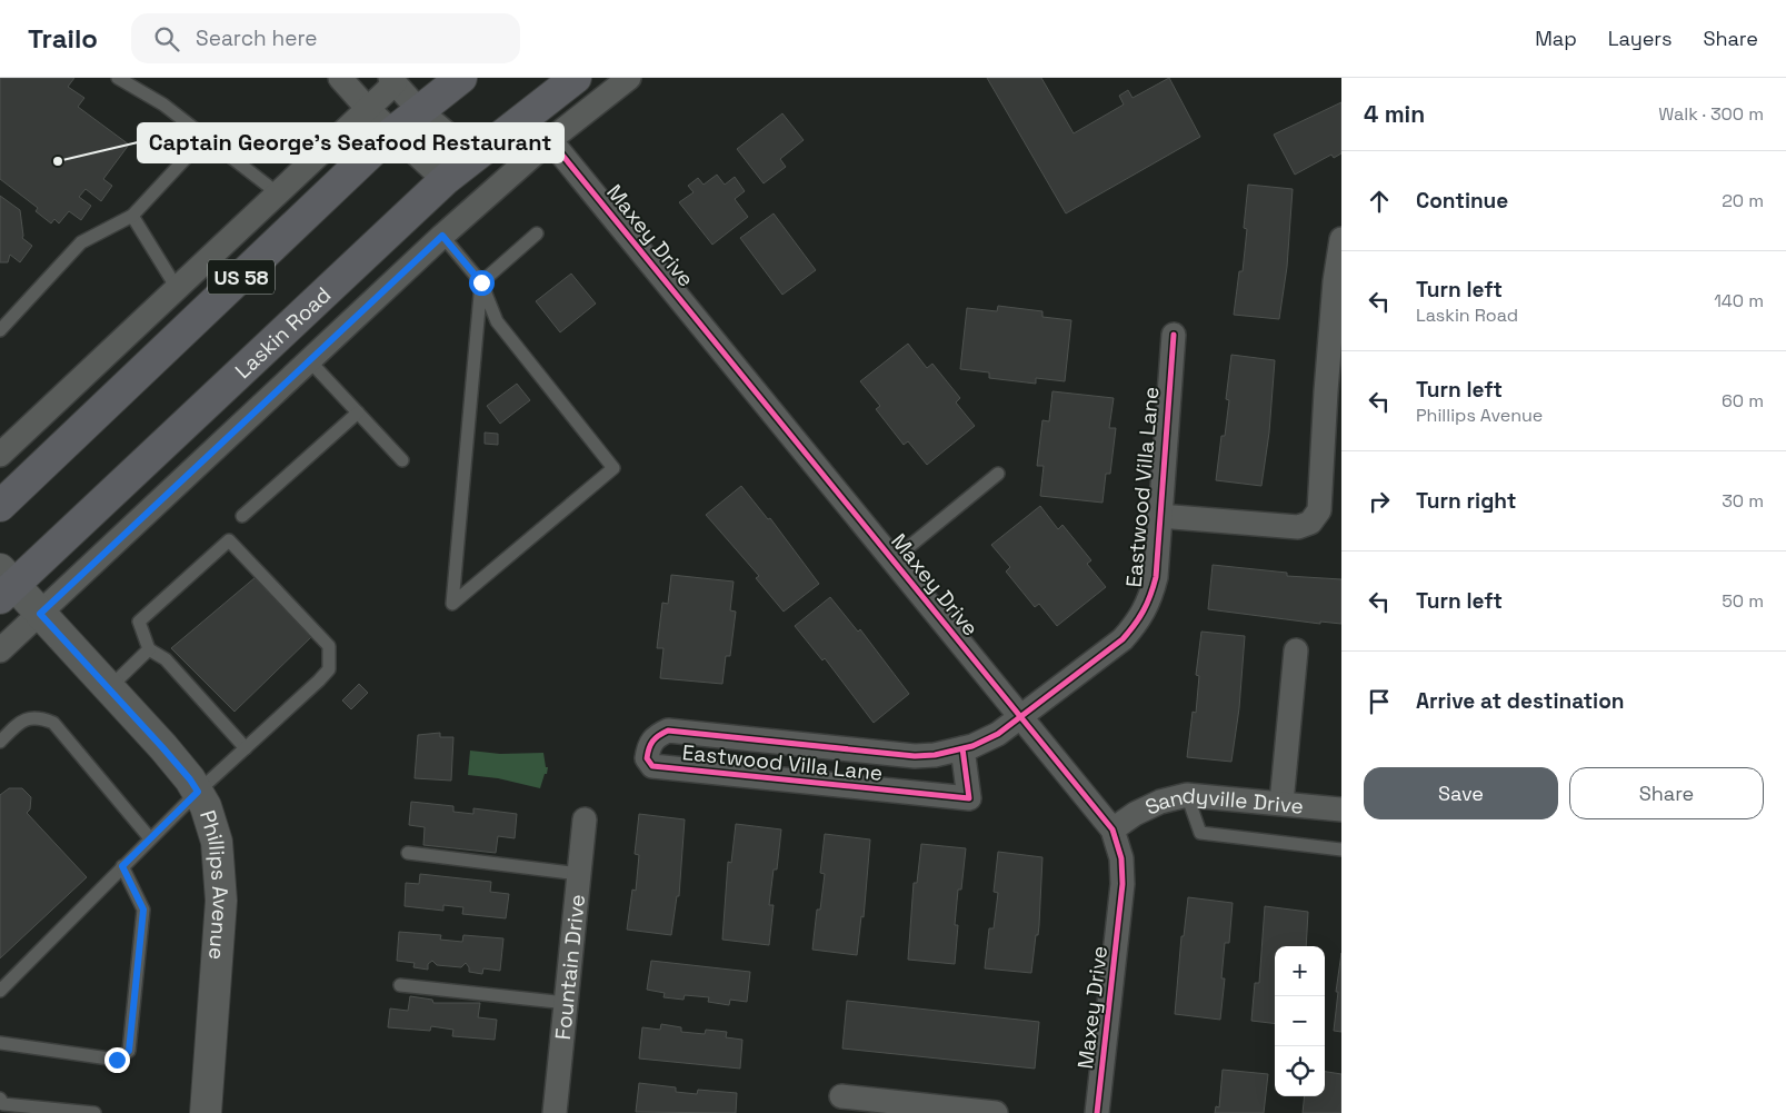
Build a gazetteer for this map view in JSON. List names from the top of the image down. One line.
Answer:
{"streets":{"main road":["US 58","Laskin Road"],"street":["Maxey Drive","Eastwood Villa Lane","Sandyville Drive","Phillips Avenue","Fountain Drive"]},"crossings":[["Maxey Drive","Laskin Road"],["Maxey Drive","Eastwood Villa Lane"],["Maxey Drive","Sandyville Drive"],["Laskin Road","Phillips Avenue"]],"places":["Captain George's Seafood Restaurant"],"page":{"header":"Trailo","search":"Search here","nav":["Map","Layers","Share"],"heading":["4 min","Walk · 300 m"],"list":[["Continue","20 m"],["Turn left","Laskin Road","140 m"],["Turn left","Phillips Avenue","60 m"],["Turn right","30 m"],["Turn left","50 m"],"Arrive at destination"],"buttons":["Save","Share"],"map_buttons":["+","−"]}}
